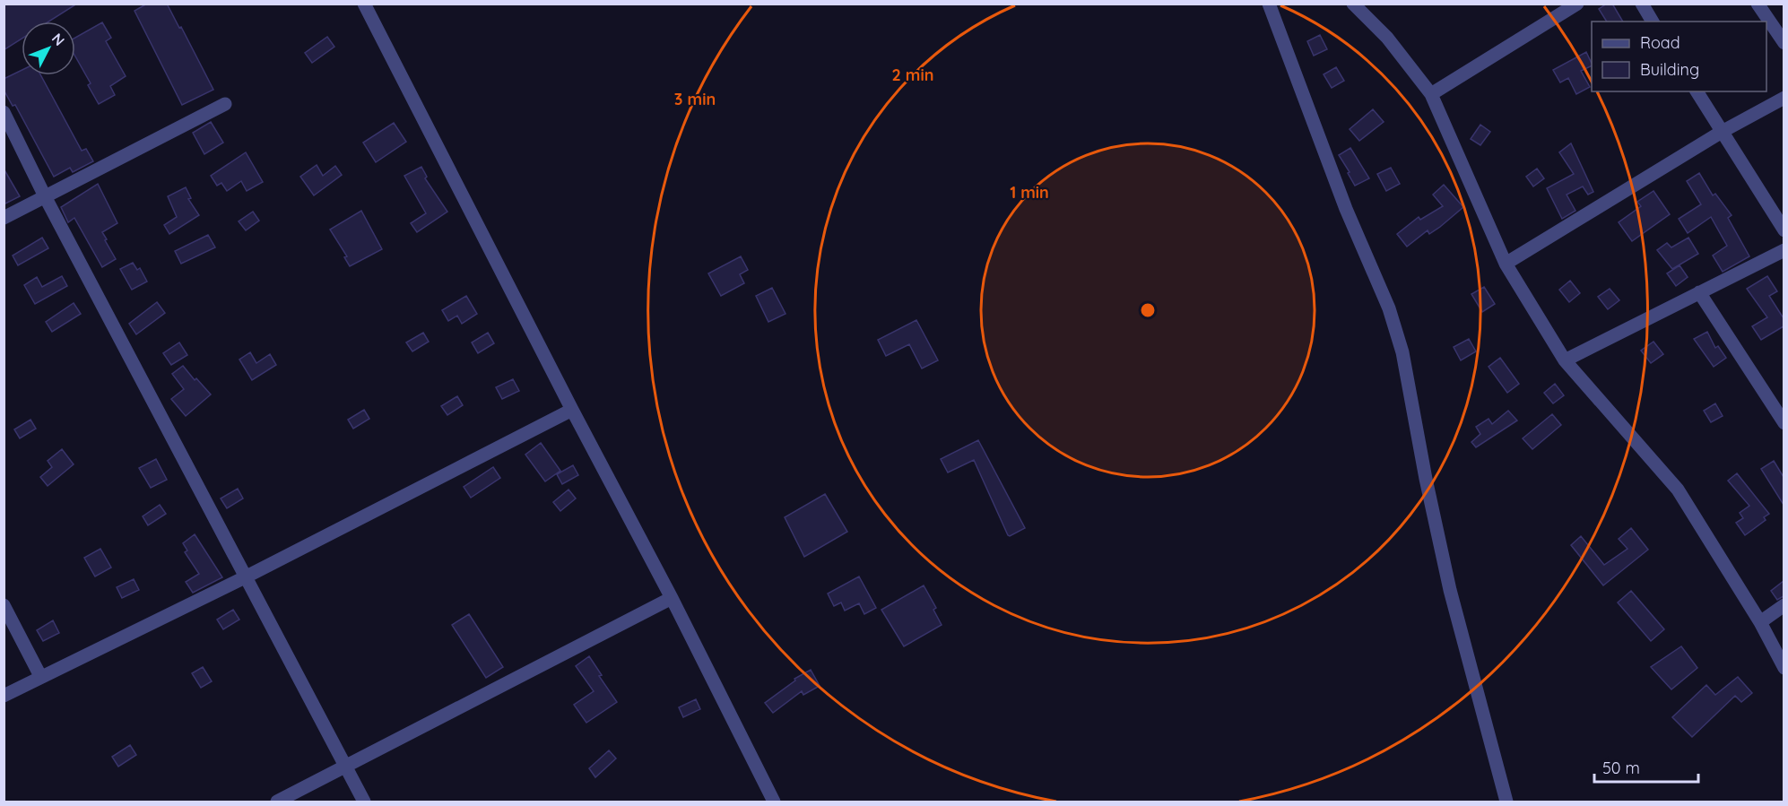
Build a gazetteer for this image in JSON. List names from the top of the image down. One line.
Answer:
{"legend":["Road","Building"],"scale_bar":"50 m","north":"top right","rings":["2 min","3 min","1 min"]}
